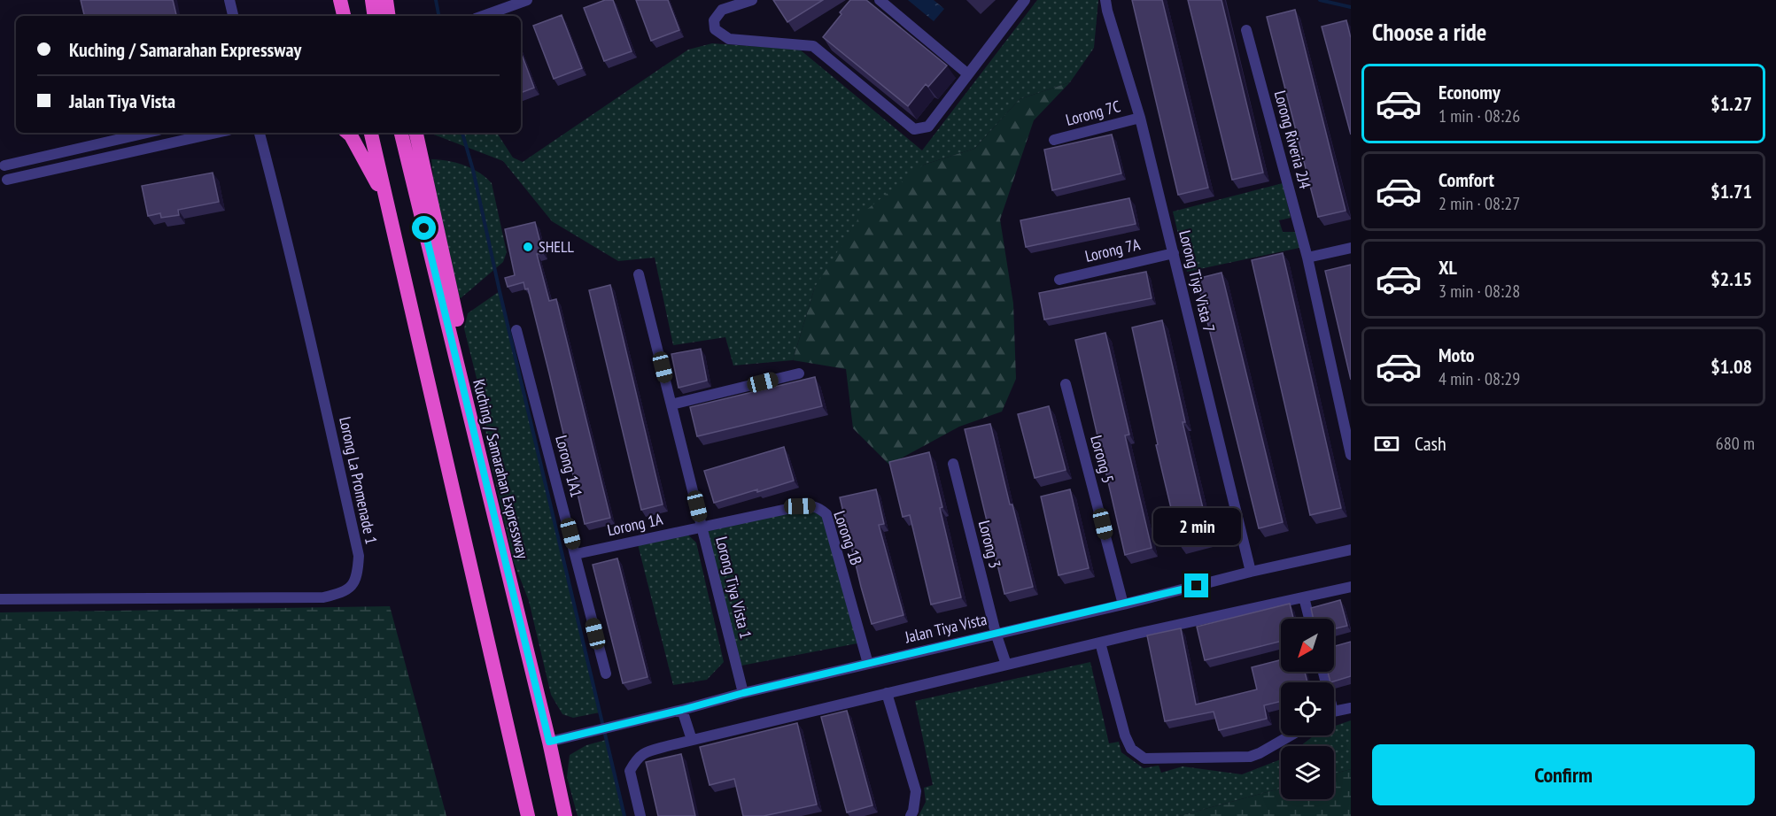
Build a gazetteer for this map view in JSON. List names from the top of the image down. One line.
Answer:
{"streets":{"highway":["Kuching / Samarahan Expressway"],"street":["Lorong 7C","Lorong Riveria 2J4","Lorong 7A","Lorong Tiya Vista 7","Lorong 5","Lorong 1A1","Lorong La Promenade 1","Lorong 1A","Lorong 1B","Lorong 3","Lorong Tiya Vista 1","Jalan Tiya Vista"]},"crossings":[["Lorong 7C","Lorong Tiya Vista 7"],["Lorong 7A","Lorong Tiya Vista 7"],["Lorong Tiya Vista 7","Jalan Tiya Vista"],["Lorong 5","Jalan Tiya Vista"],["Lorong 1A1","Lorong 1A"],["Kuching / Samarahan Expressway","Jalan Tiya Vista"],["Lorong 1A","Lorong 1B"],["Lorong 1A","Lorong Tiya Vista 1"],["Lorong 1B","Lorong Tiya Vista 1"],["Lorong 1B","Jalan Tiya Vista"],["Lorong 3","Jalan Tiya Vista"],["Lorong Tiya Vista 1","Jalan Tiya Vista"]],"places":["SHELL"],"north":"bottom left","page":{"heading":"Choose a ride","banner":["Kuching / Samarahan Expressway","Jalan Tiya Vista"],"list":[{"name":"Economy","note":"1 min · 08:26","value":"$1.27"},{"name":"Comfort","note":"2 min · 08:27","value":"$1.71"},{"name":"XL","note":"3 min · 08:28","value":"$2.15"},{"name":"Moto","note":"4 min · 08:29","value":"$1.08"}],"pay":["Cash","680 m"],"bubble":"2 min","buttons":"Confirm"}}
